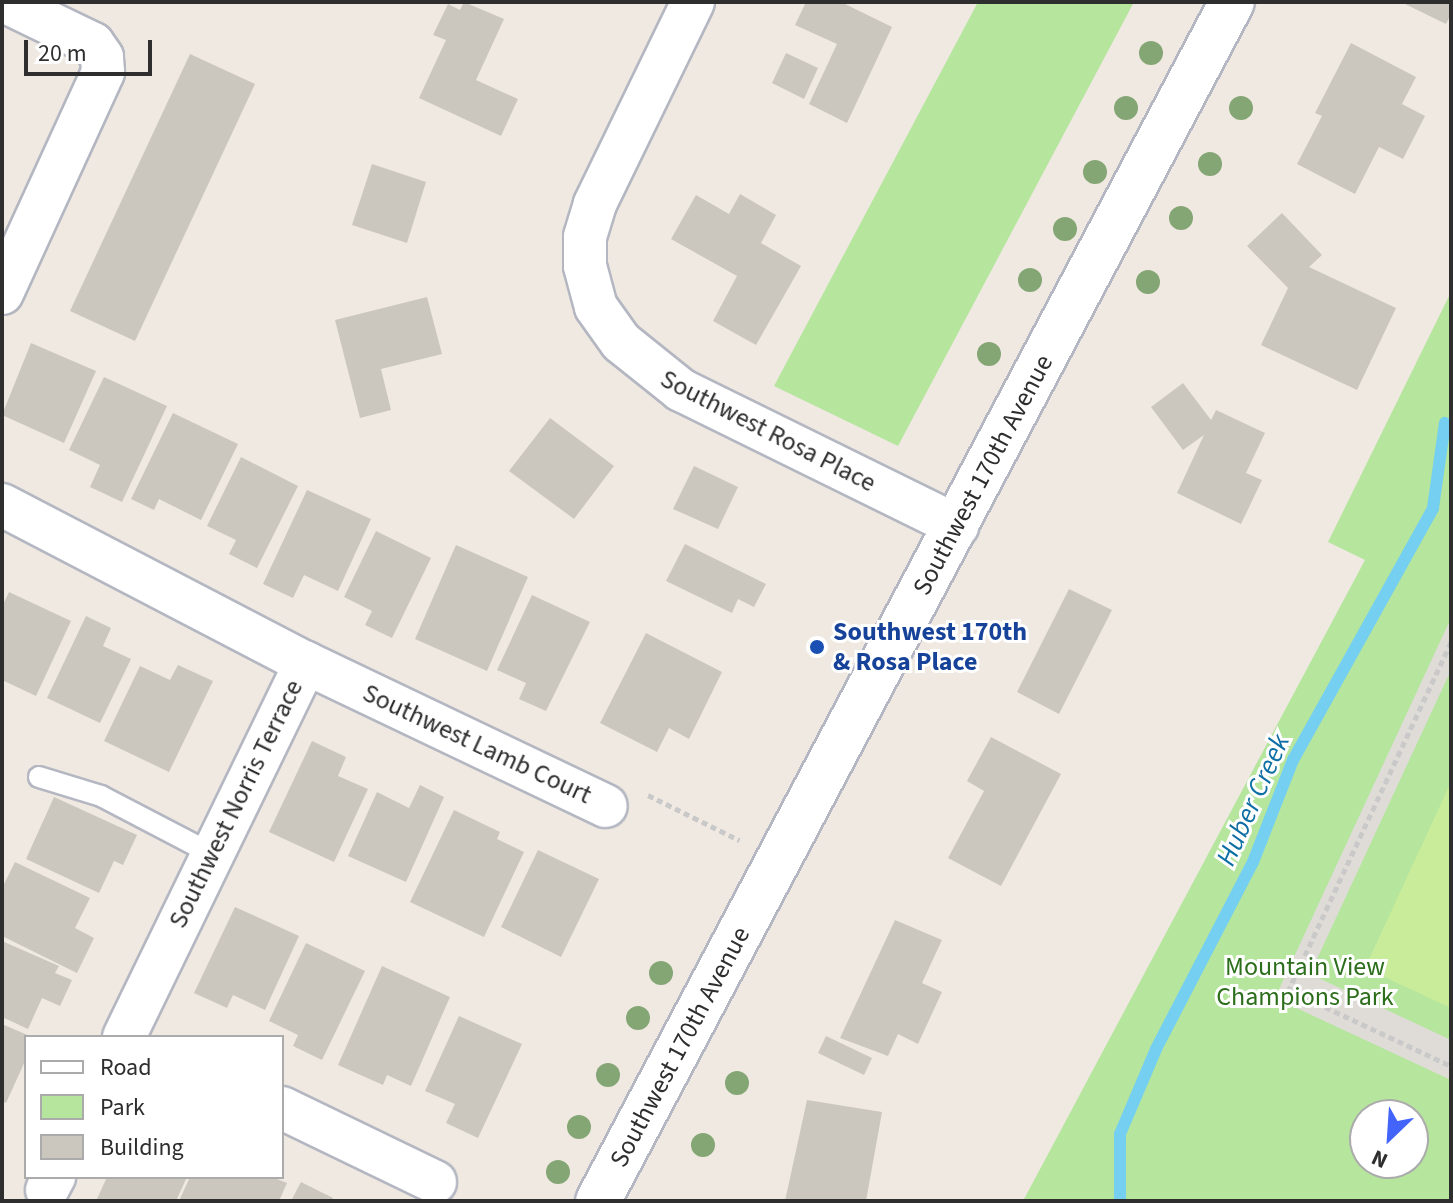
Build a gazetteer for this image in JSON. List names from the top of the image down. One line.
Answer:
{"streets":{"main road":["Southwest 170th Avenue"],"street":["Southwest Rosa Place","Southwest Lamb Court","Southwest Norris Terrace"]},"crossings":[["Southwest Rosa Place","Southwest 170th Avenue"],["Southwest 170th Avenue","Southwest Lamb Court"],["Southwest Lamb Court","Southwest Norris Terrace"]],"water":["Huber Creek"],"parks":["Mountain View Champions Park"],"places":["Southwest 170th & Rosa Place"],"legend":["Road","Park","Building"],"scale_bar":"20 m","north":"bottom left"}
